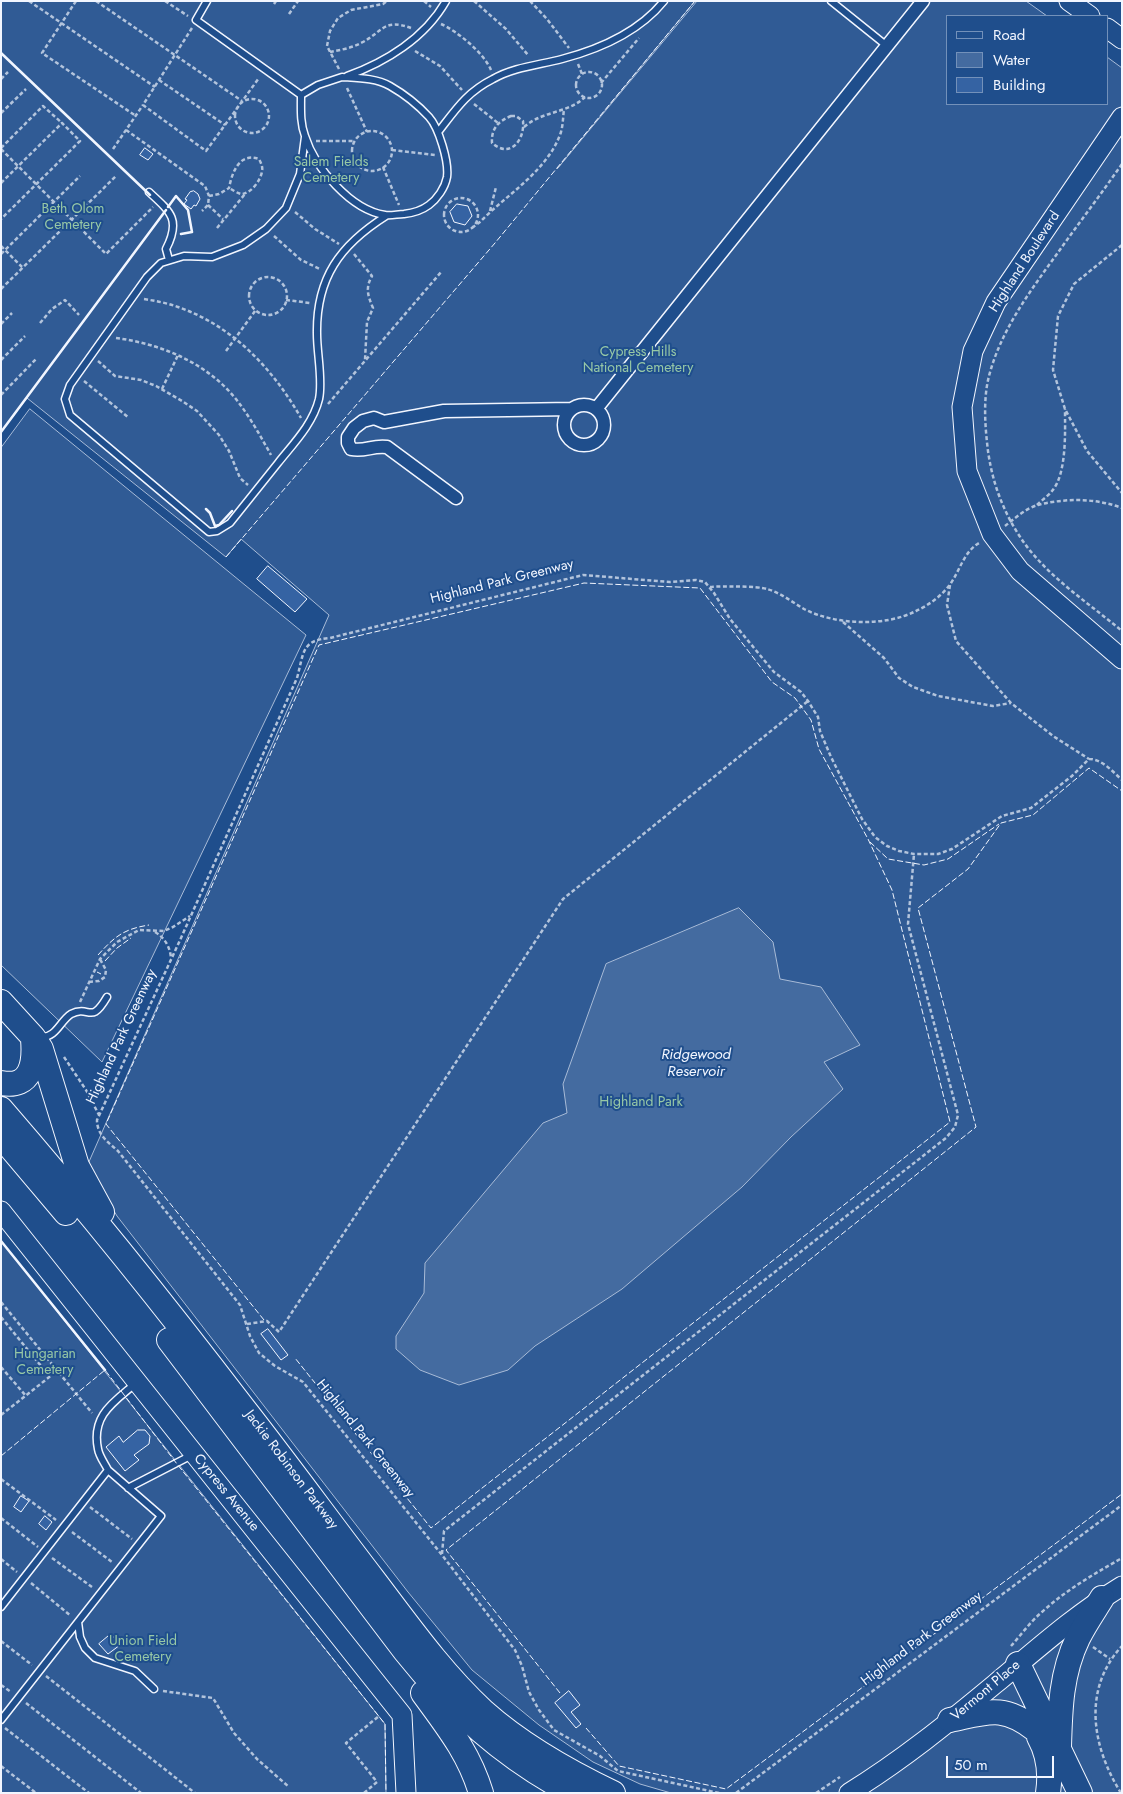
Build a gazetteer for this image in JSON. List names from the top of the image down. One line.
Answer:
{"streets":{"highway":["Jackie Robinson Parkway"],"street":["Highland Boulevard","Cypress Avenue","Vermont Place"],"path":["Highland Park Greenway"]},"water":["Ridgewood Reservoir"],"parks":["Salem Fields Cemetery","Beth Olom Cemetery","Cypress Hills National Cemetery","Highland Park","Hungarian Cemetery","Union Field Cemetery"],"legend":["Road","Water","Building"],"scale_bar":"50 m"}
